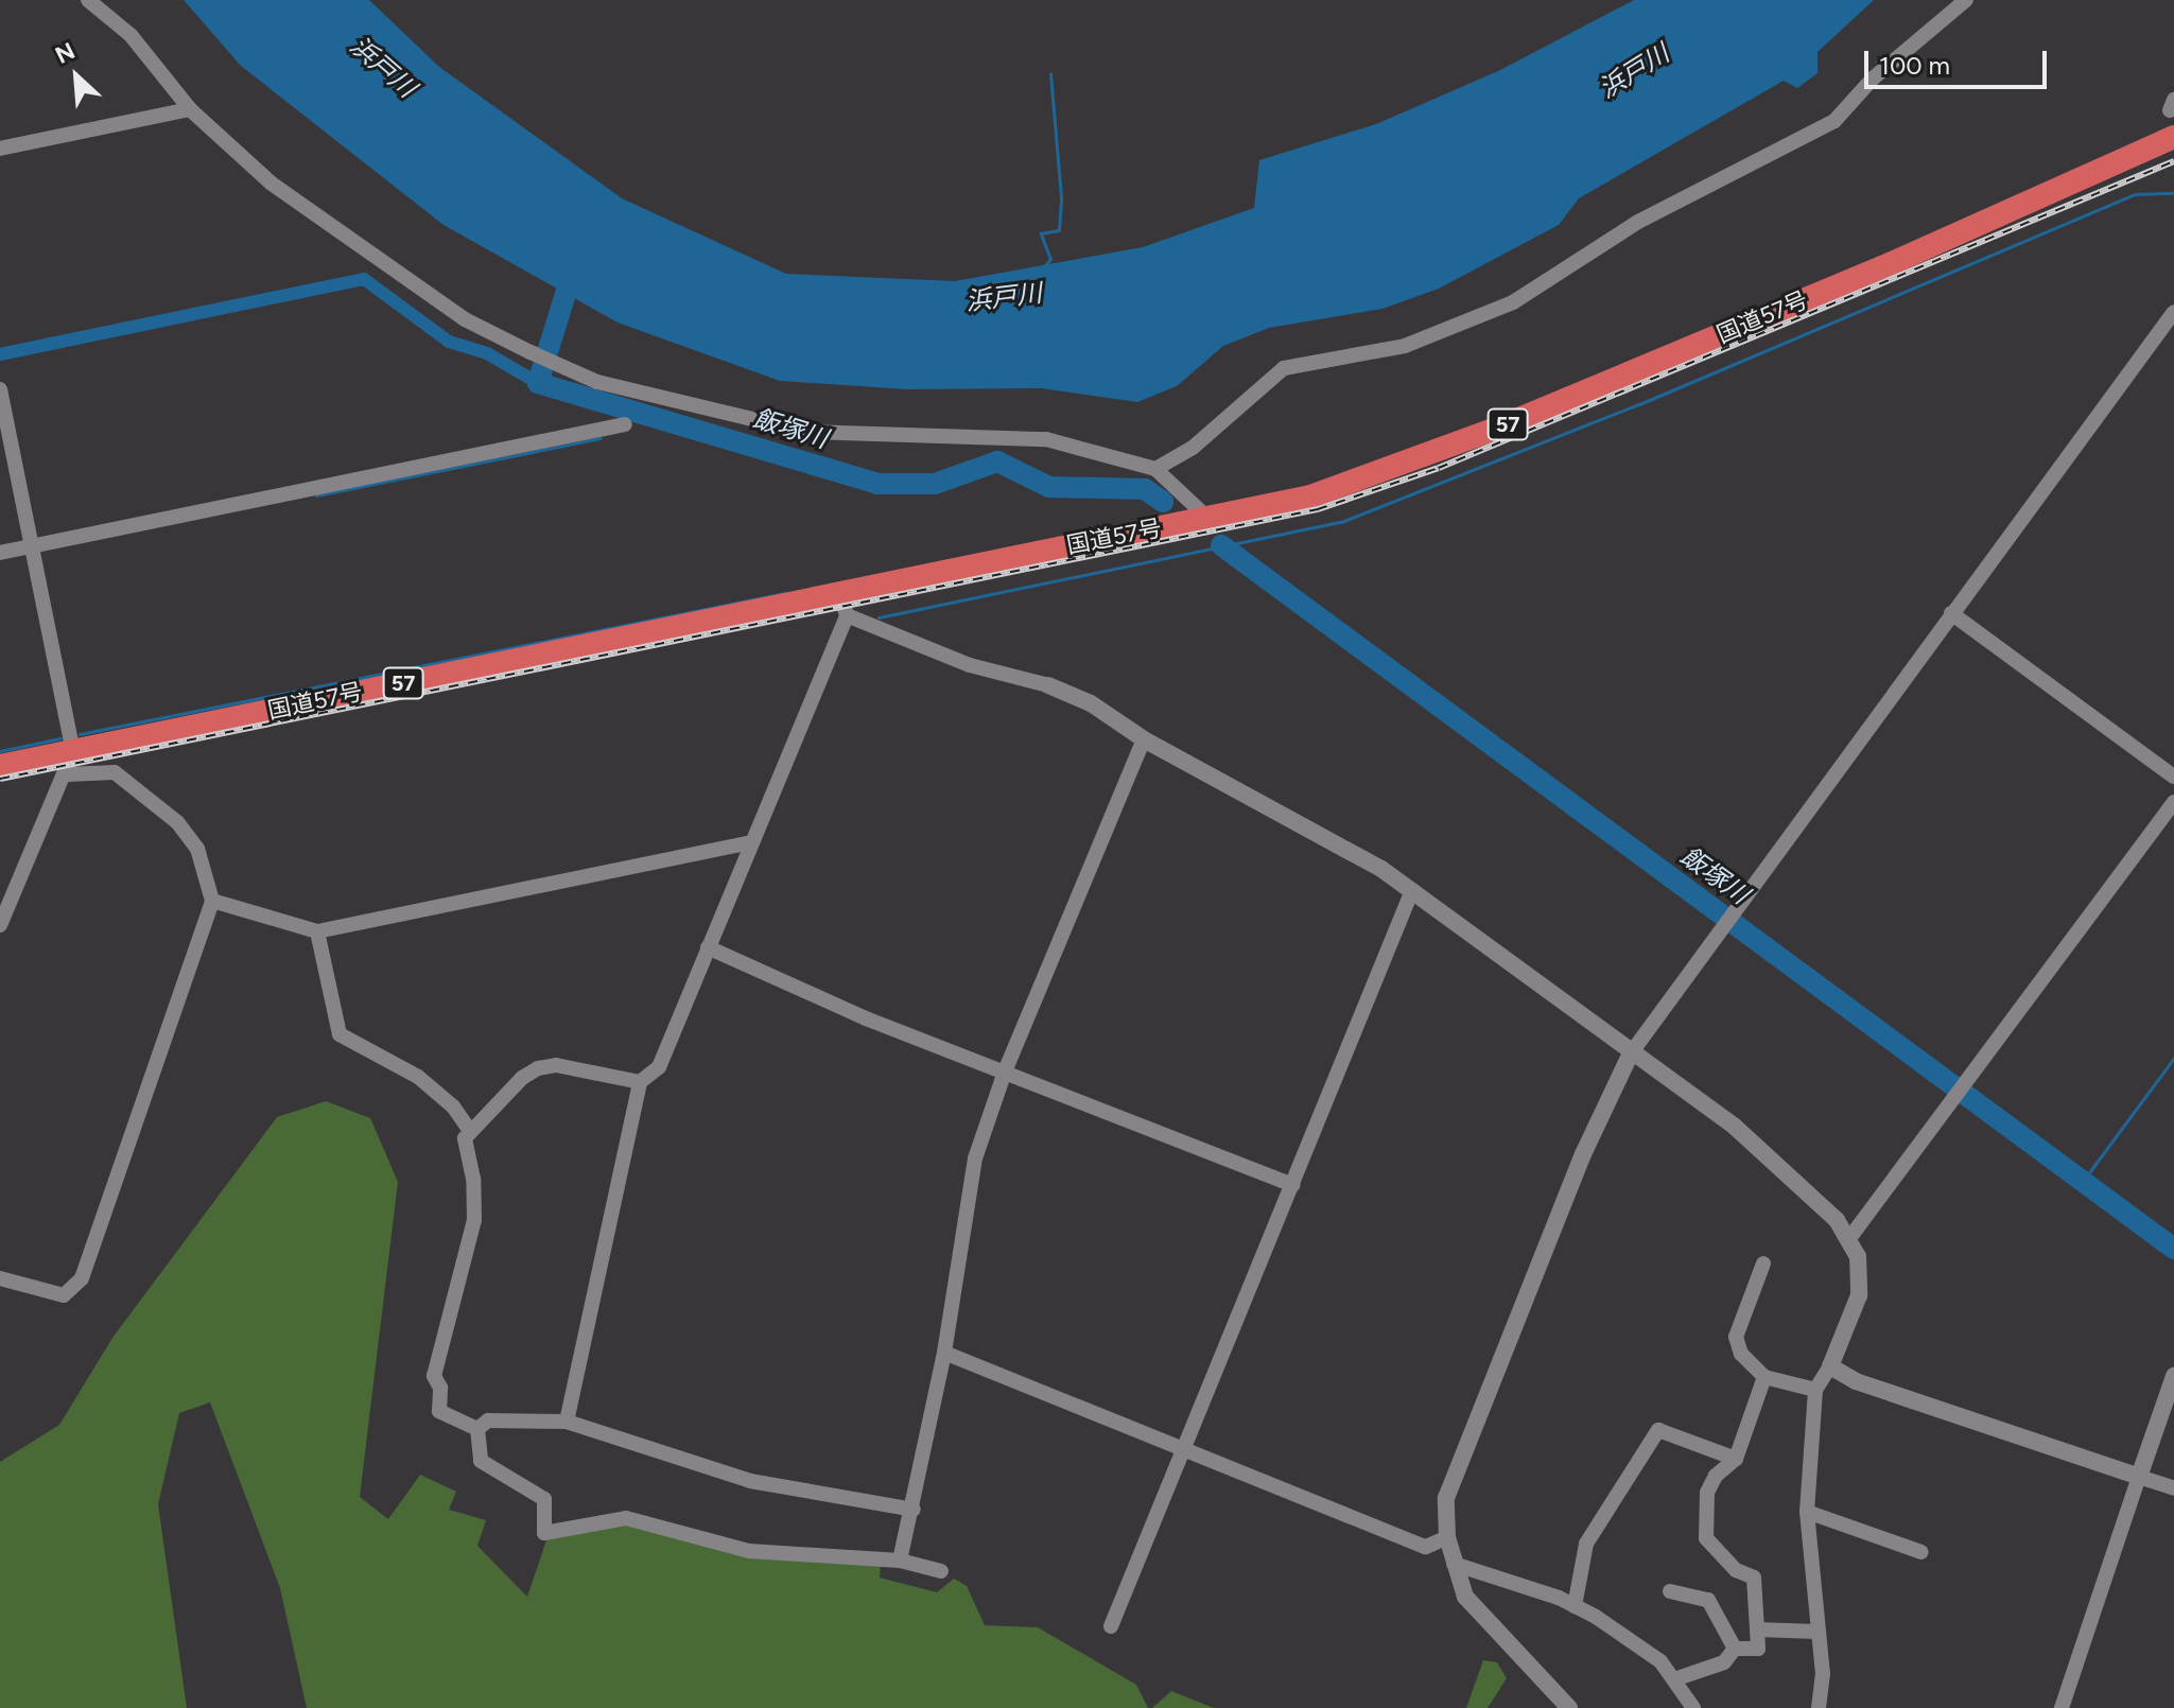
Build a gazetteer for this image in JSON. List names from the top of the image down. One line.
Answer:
{"streets":{"highway":["国道57号","57"]},"water":["浜戸川","飯塚川"],"scale_bar":"100 m","north":"top left"}
